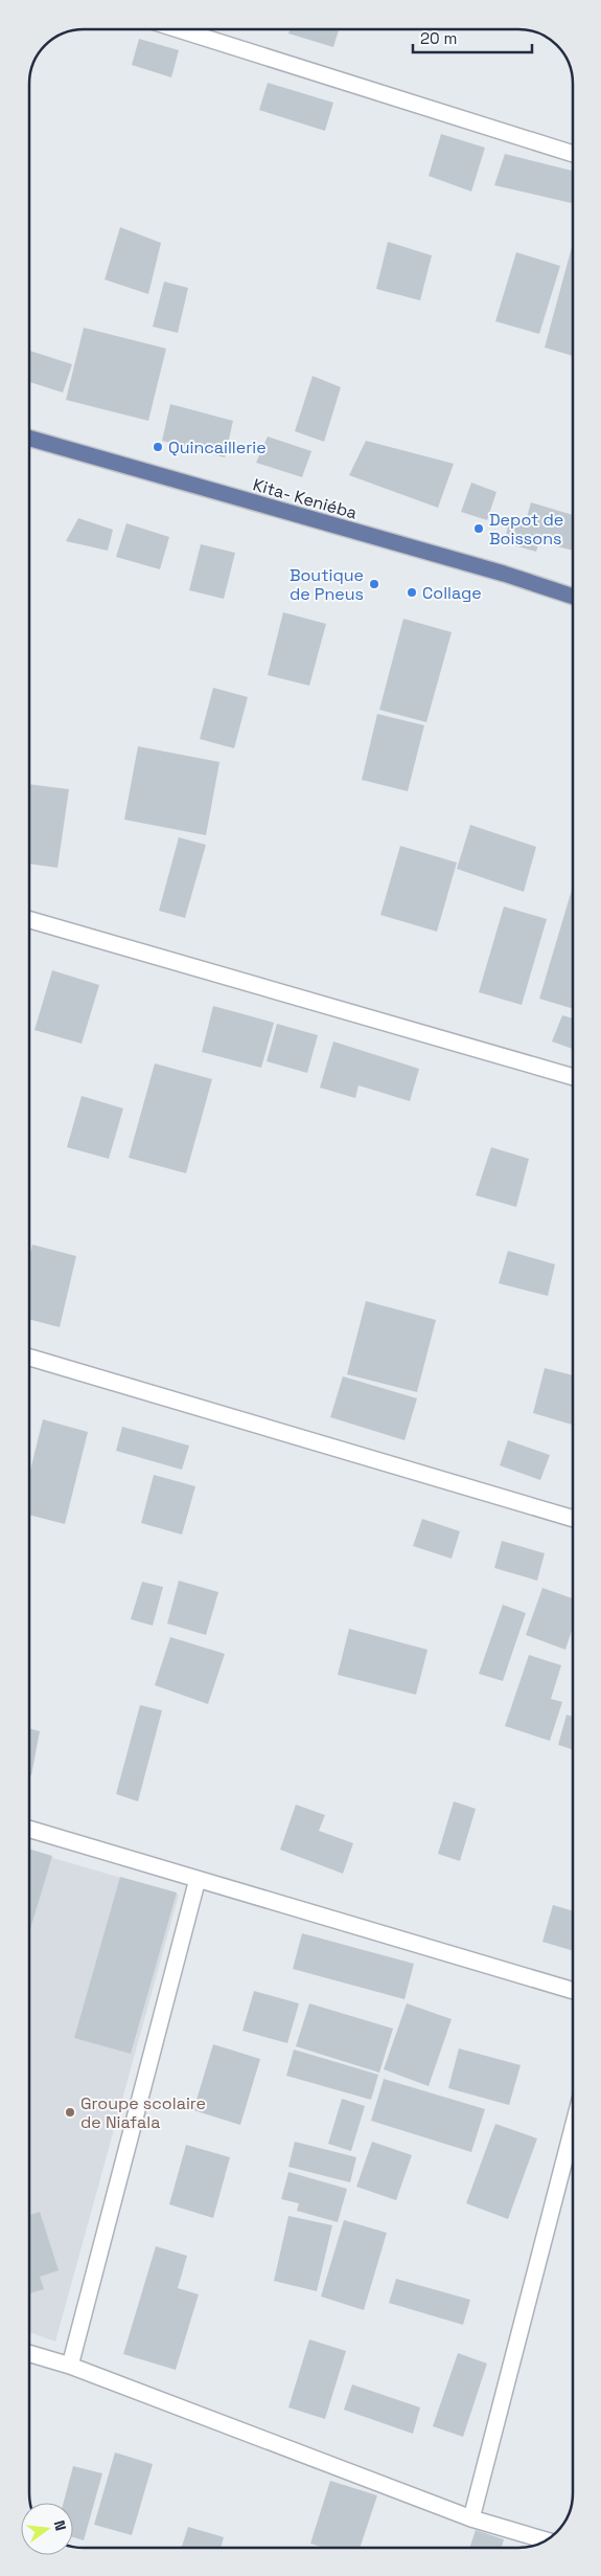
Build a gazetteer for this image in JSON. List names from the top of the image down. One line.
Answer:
{"streets":{"main road":["Kita- Keniéba"]},"places":["Quincaillerie","Depot de Boissons","Boutique de Pneus","Collage","Groupe scolaire de Niafala"],"scale_bar":"20 m","north":"right"}
